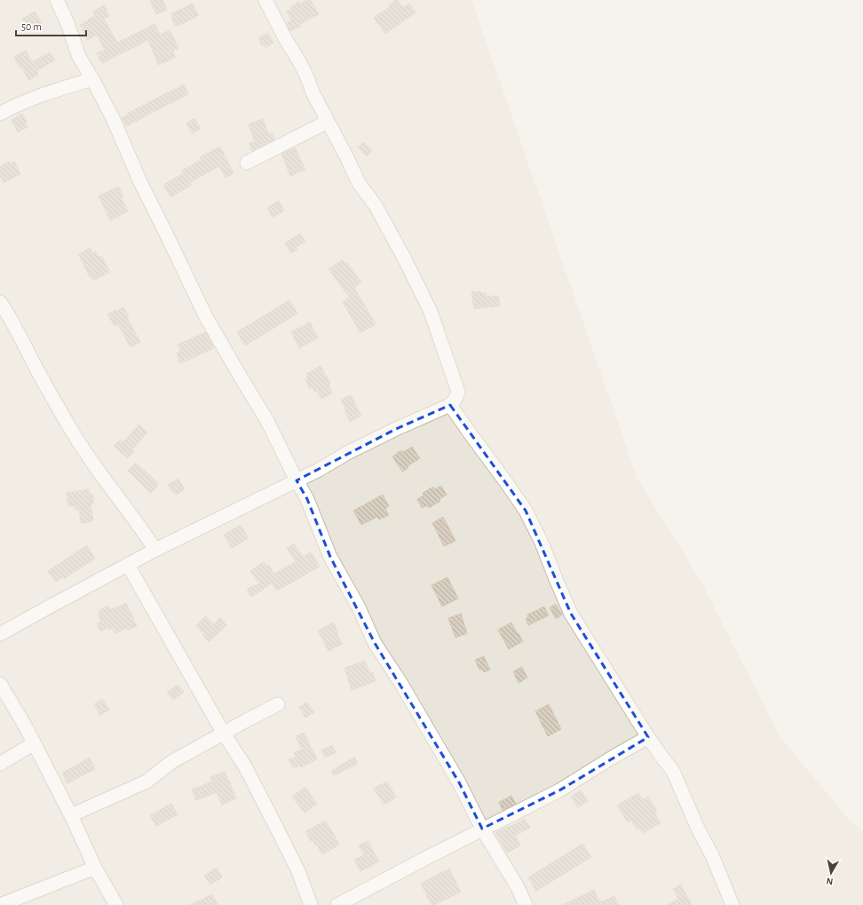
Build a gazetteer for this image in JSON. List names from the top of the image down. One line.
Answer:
{"scale_bar":"50 m","north":"bottom"}
